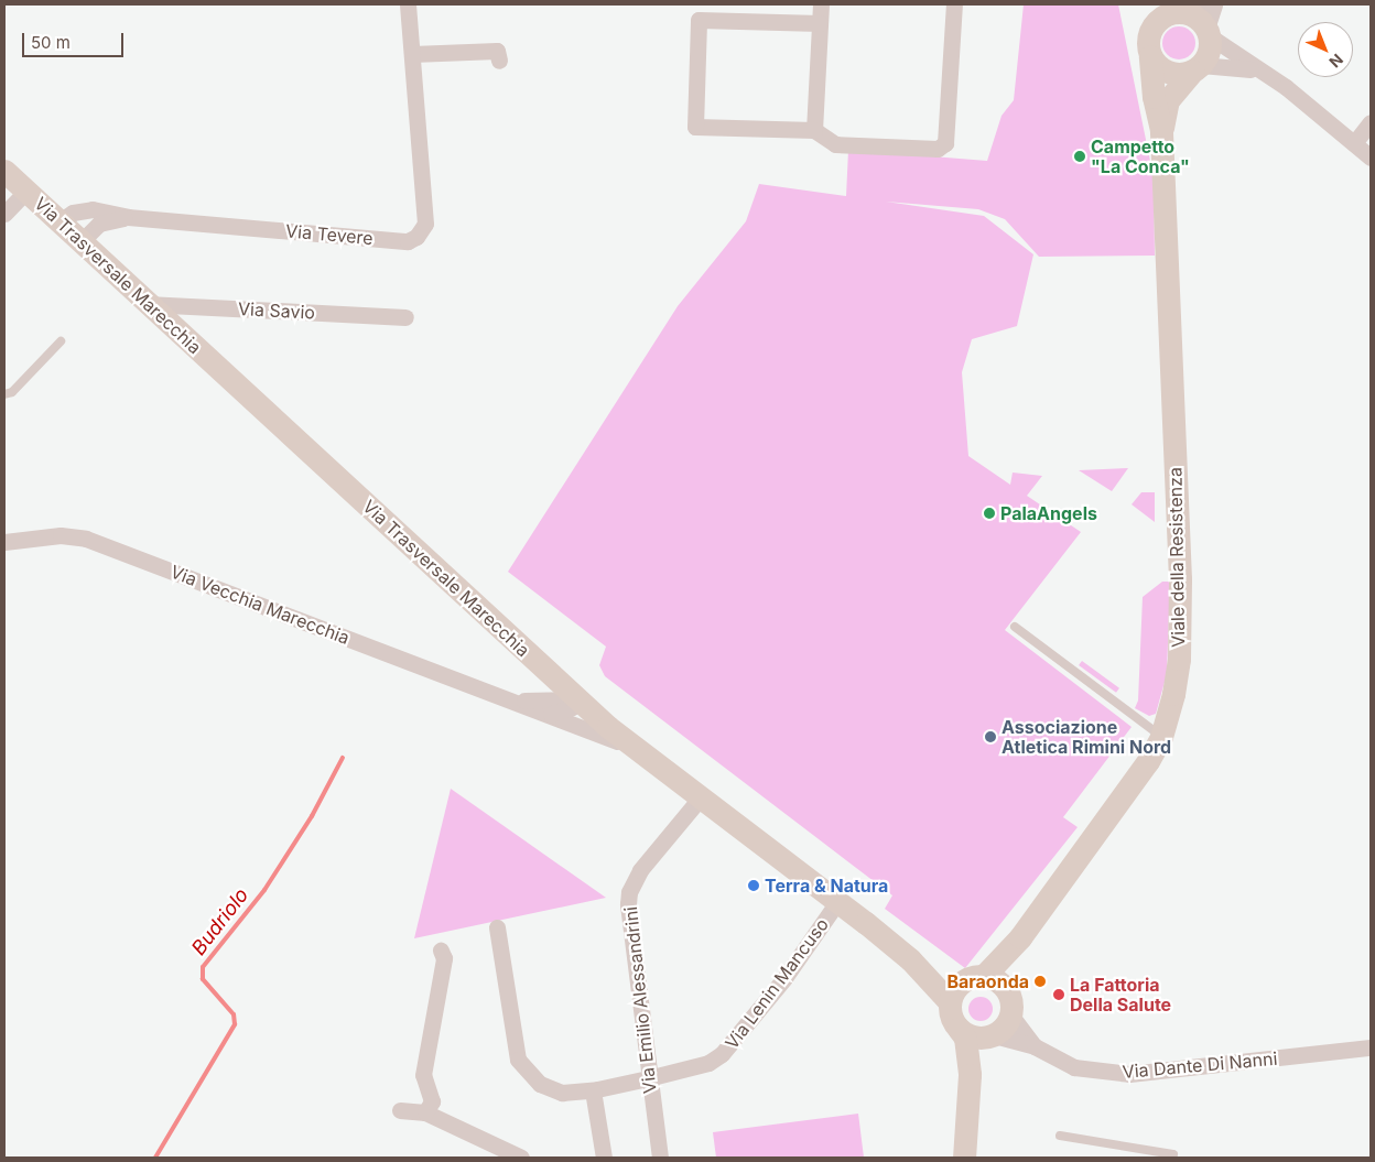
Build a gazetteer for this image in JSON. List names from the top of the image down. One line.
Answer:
{"streets":{"street":["Via Tevere","Via Trasversale Marecchia","Via Savio","Viale della Resistenza","Via Vecchia Marecchia","Via Lenin Mancuso","Via Emilio Alessandrini","Via Dante Di Nanni"]},"crossings":[["Via Tevere","Via Trasversale Marecchia"],["Via Trasversale Marecchia","Via Savio"],["Via Trasversale Marecchia","Viale della Resistenza"],["Via Trasversale Marecchia","Via Vecchia Marecchia"],["Via Trasversale Marecchia","Via Lenin Mancuso"],["Via Trasversale Marecchia","Via Emilio Alessandrini"],["Via Trasversale Marecchia","Via Dante Di Nanni"],["Viale della Resistenza","Via Dante Di Nanni"],["Via Lenin Mancuso","Via Emilio Alessandrini"]],"water":["Budriolo"],"places":["Campetto \"La Conca\"","PalaAngels","Associazione Atletica Rimini Nord","Terra & Natura","Baraonda","La Fattoria Della Salute"],"scale_bar":"50 m","north":"bottom right"}
